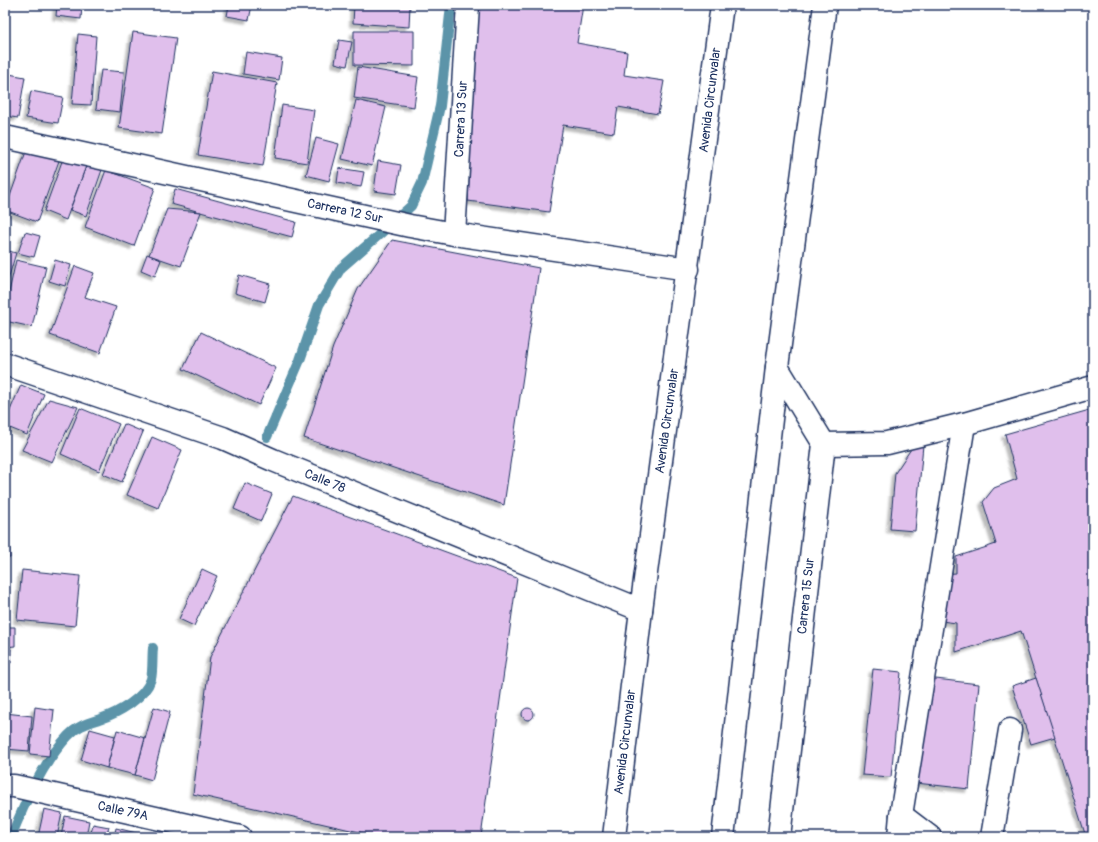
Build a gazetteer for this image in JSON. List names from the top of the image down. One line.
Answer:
{"streets":{"main road":["Avenida Circunvalar","Carrera 13 Sur","Carrera 12 Sur","Calle 78","Carrera 15 Sur","Calle 79A"]},"crossings":[["Avenida Circunvalar","Carrera 12 Sur"],["Avenida Circunvalar","Calle 78"],["Carrera 13 Sur","Carrera 12 Sur"]]}
